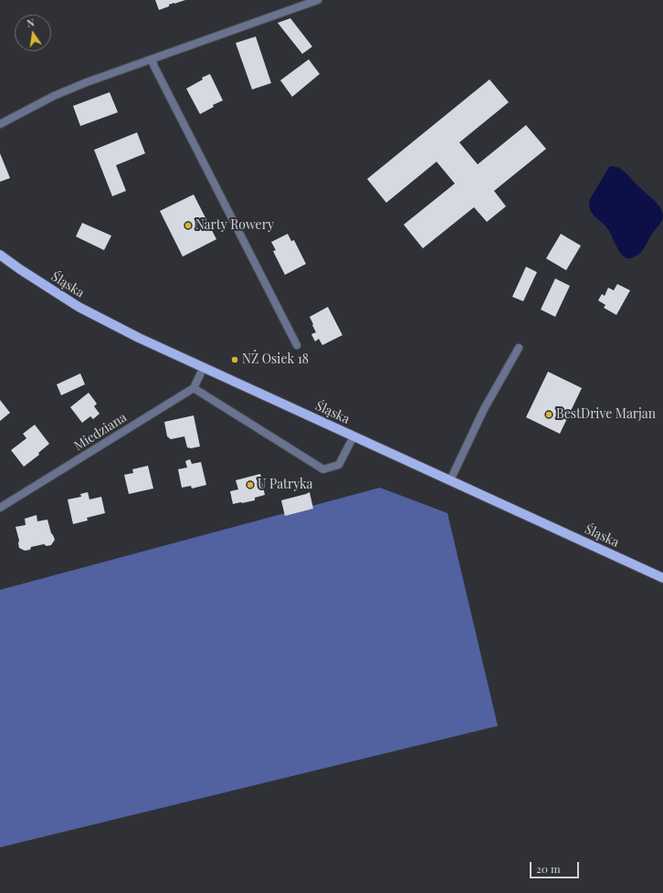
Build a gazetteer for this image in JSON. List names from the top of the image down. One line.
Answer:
{"streets":{"main road":["Śląska"],"street":["Miedziana"]},"places":["Narty Rowery","NŻ Osiek 18","BestDrive Marjan","U Patryka"],"scale_bar":"20 m","north":"top"}
